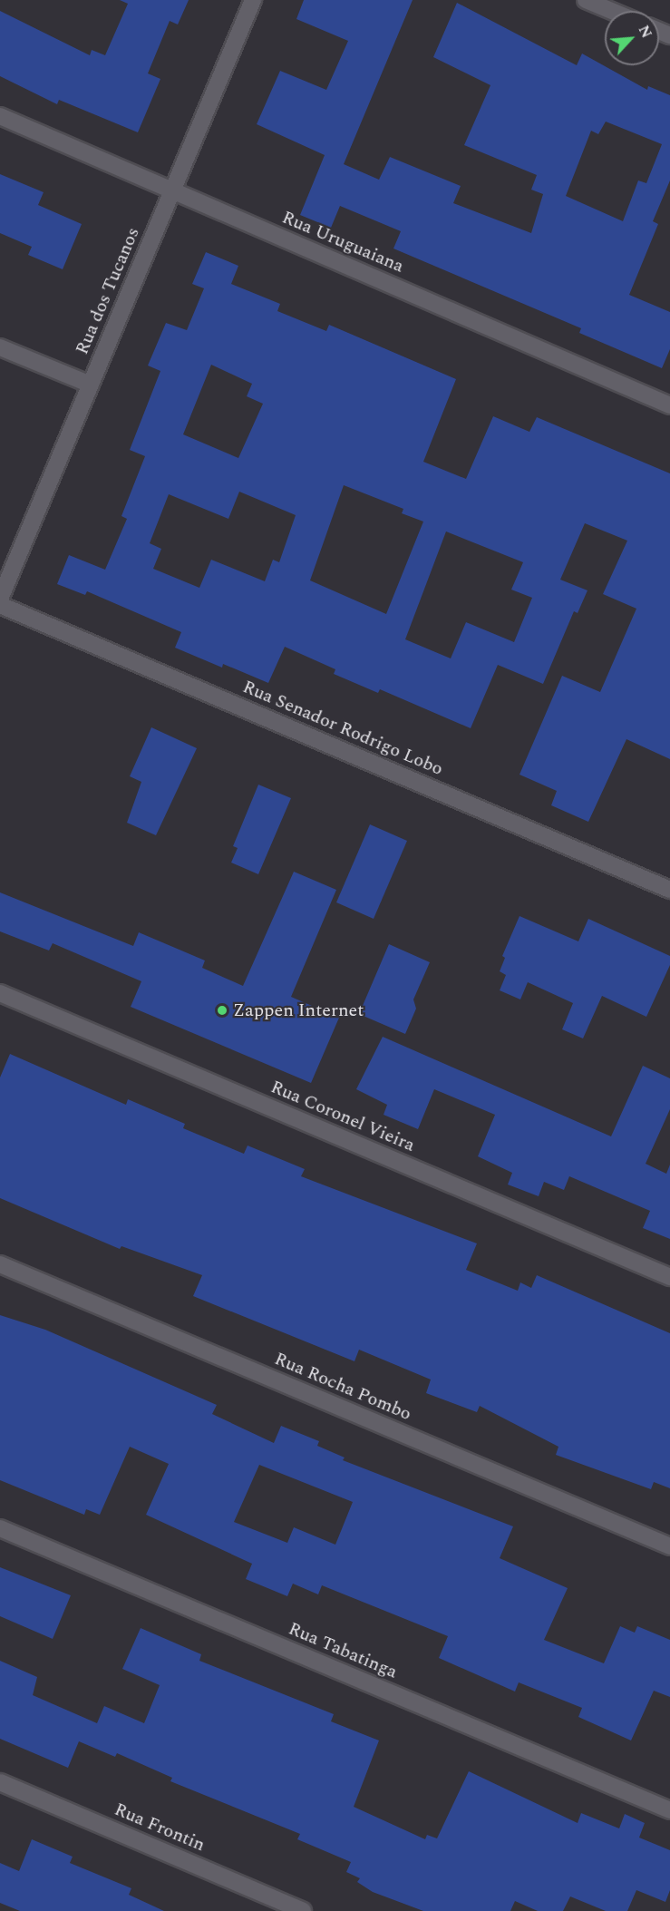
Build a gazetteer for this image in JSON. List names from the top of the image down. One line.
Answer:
{"streets":{"street":["Rua Uruguaiana","Rua dos Tucanos","Rua Senador Rodrigo Lobo","Rua Coronel Vieira","Rua Rocha Pombo","Rua Tabatinga","Rua Frontin"]},"crossings":[["Rua Uruguaiana","Rua dos Tucanos"]],"places":["Zappen Internet"],"north":"top right"}
